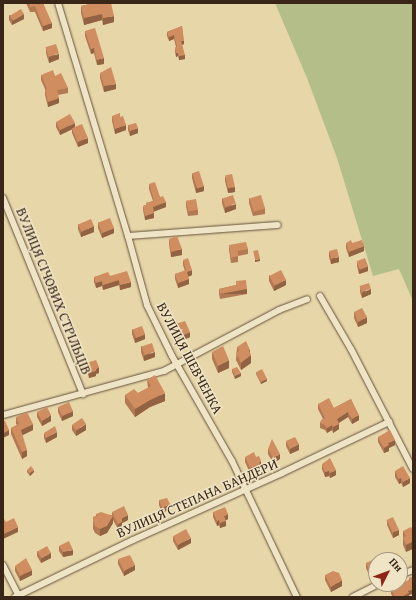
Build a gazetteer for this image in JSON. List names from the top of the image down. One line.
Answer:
{"streets":{"street":["ВУЛИЦЯ СІЧОВИХ СТРІЛЬЦІВ","ВУЛИЦЯ ШЕВЧЕНКА","ВУЛИЦЯ СТЕПАНА БАНДЕРИ"]},"crossings":[["ВУЛИЦЯ ШЕВЧЕНКА","ВУЛИЦЯ СТЕПАНА БАНДЕРИ"]],"north":"top right"}
